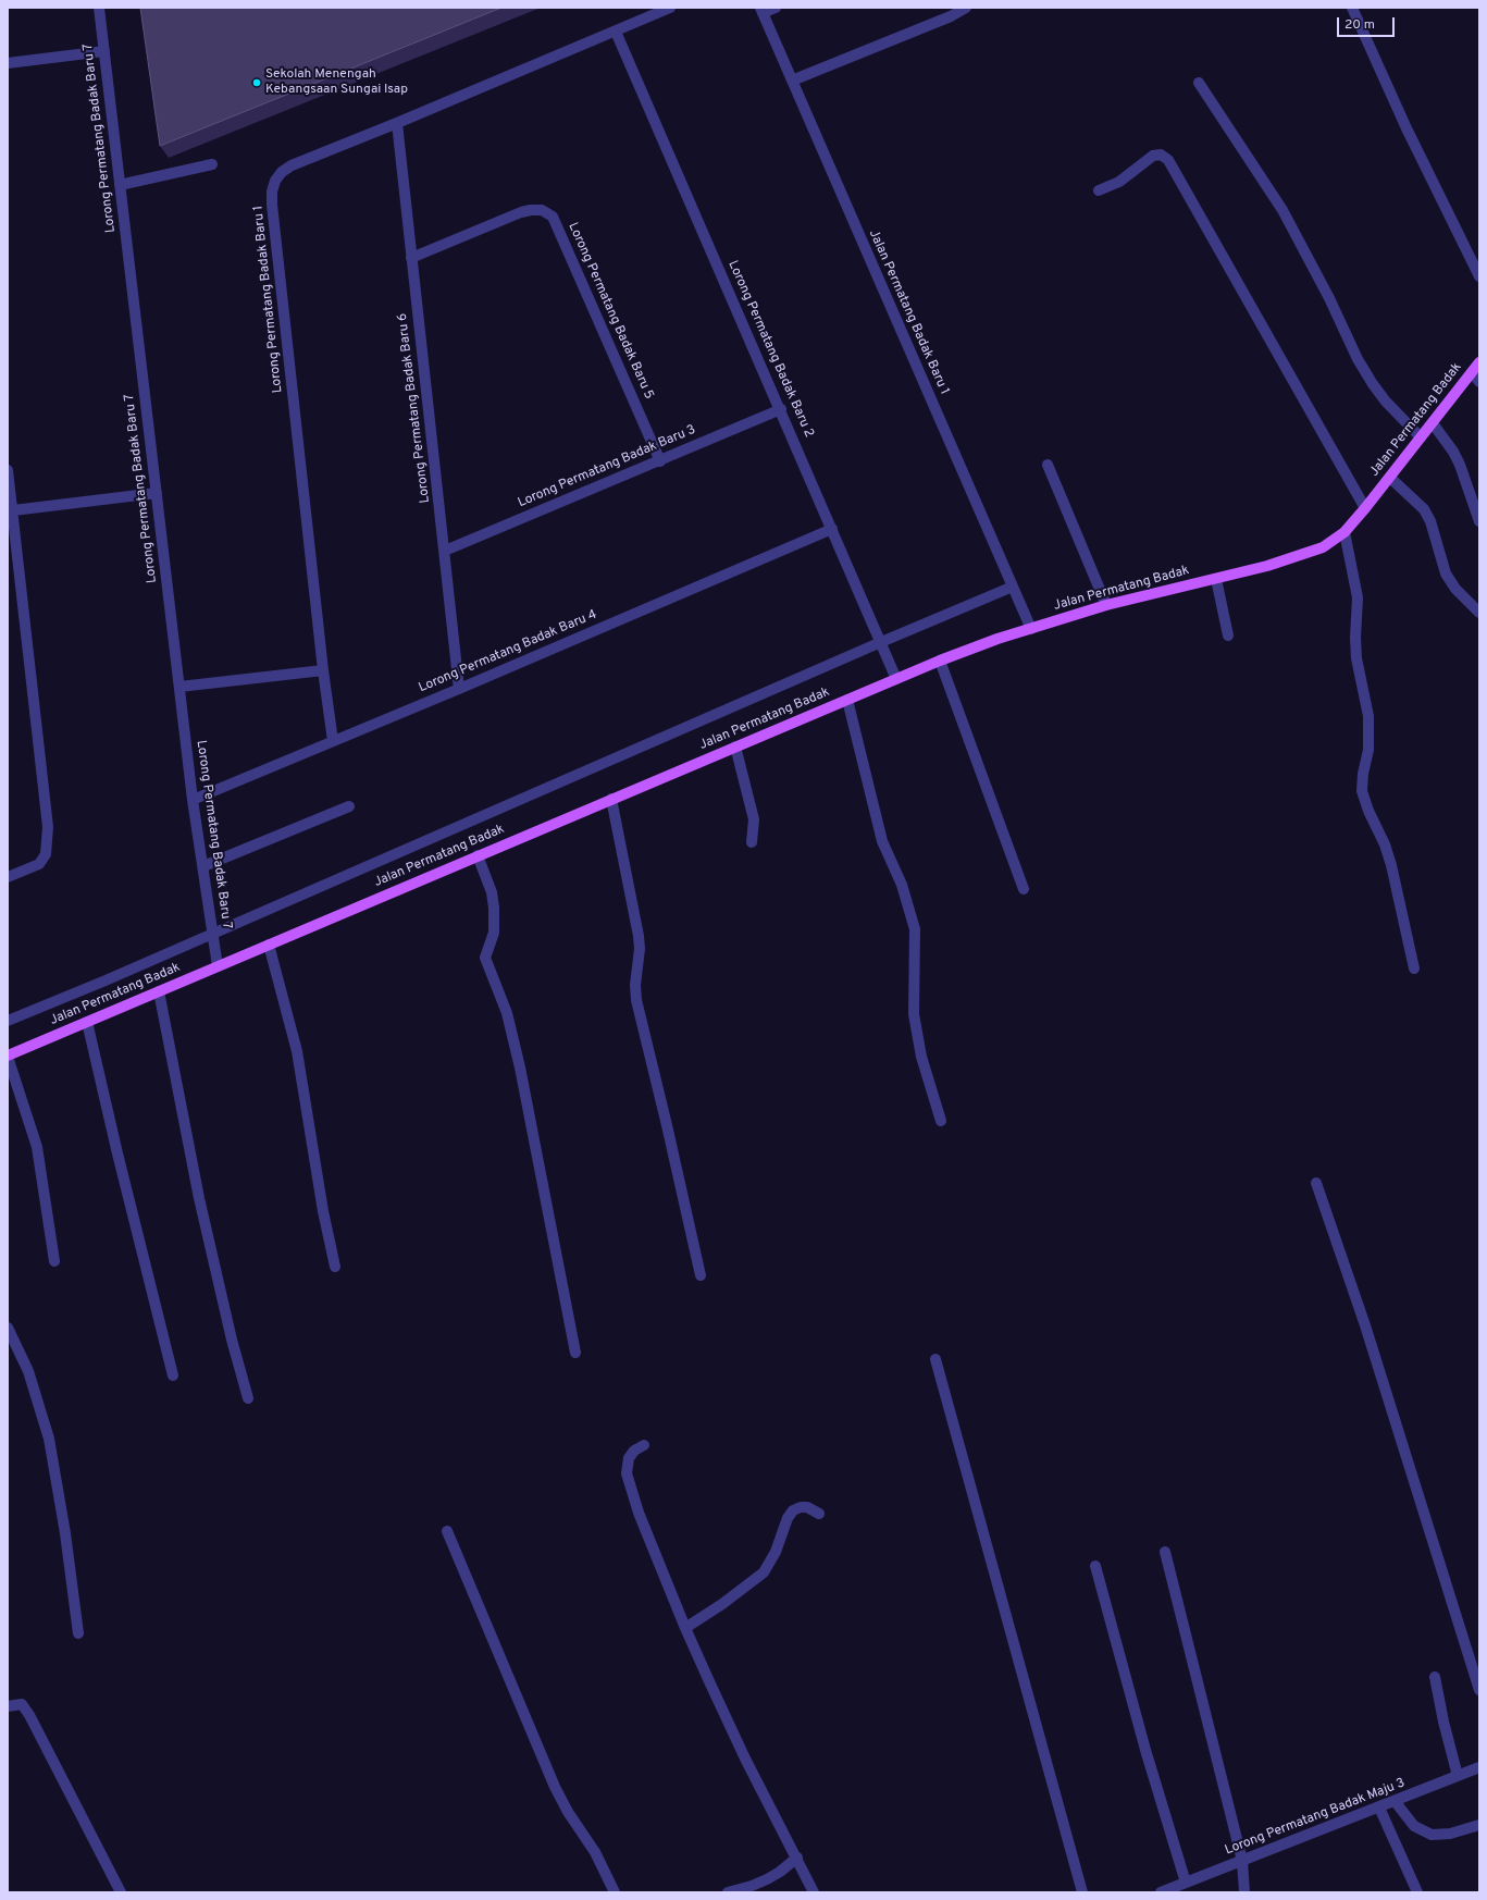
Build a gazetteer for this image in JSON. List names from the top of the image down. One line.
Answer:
{"streets":{"main road":["Jalan Permatang Badak"],"street":["Lorong Permatang Badak Baru 7","Lorong Permatang Badak Baru 1","Lorong Permatang Badak Baru 5","Jalan Permatang Badak Baru 1","Lorong Permatang Badak Baru 2","Lorong Permatang Badak Baru 6","Lorong Permatang Badak Baru 3","Lorong Permatang Badak Baru 4","Lorong Permatang Badak Maju 3"]},"crossings":[["Lorong Permatang Badak Baru 7","Jalan Permatang Badak"],["Lorong Permatang Badak Baru 7","Lorong Permatang Badak Baru 4"],["Lorong Permatang Badak Baru 1","Lorong Permatang Badak Baru 2"],["Lorong Permatang Badak Baru 1","Lorong Permatang Badak Baru 6"],["Lorong Permatang Badak Baru 1","Lorong Permatang Badak Baru 4"],["Lorong Permatang Badak Baru 5","Lorong Permatang Badak Baru 6"],["Lorong Permatang Badak Baru 5","Lorong Permatang Badak Baru 3"],["Jalan Permatang Badak Baru 1","Jalan Permatang Badak"],["Lorong Permatang Badak Baru 2","Jalan Permatang Badak"],["Lorong Permatang Badak Baru 2","Lorong Permatang Badak Baru 3"],["Lorong Permatang Badak Baru 2","Lorong Permatang Badak Baru 4"],["Lorong Permatang Badak Baru 6","Lorong Permatang Badak Baru 3"],["Lorong Permatang Badak Baru 6","Lorong Permatang Badak Baru 4"]],"places":["Sekolah Menengah Kebangsaan Sungai Isap"],"scale_bar":"20 m"}
